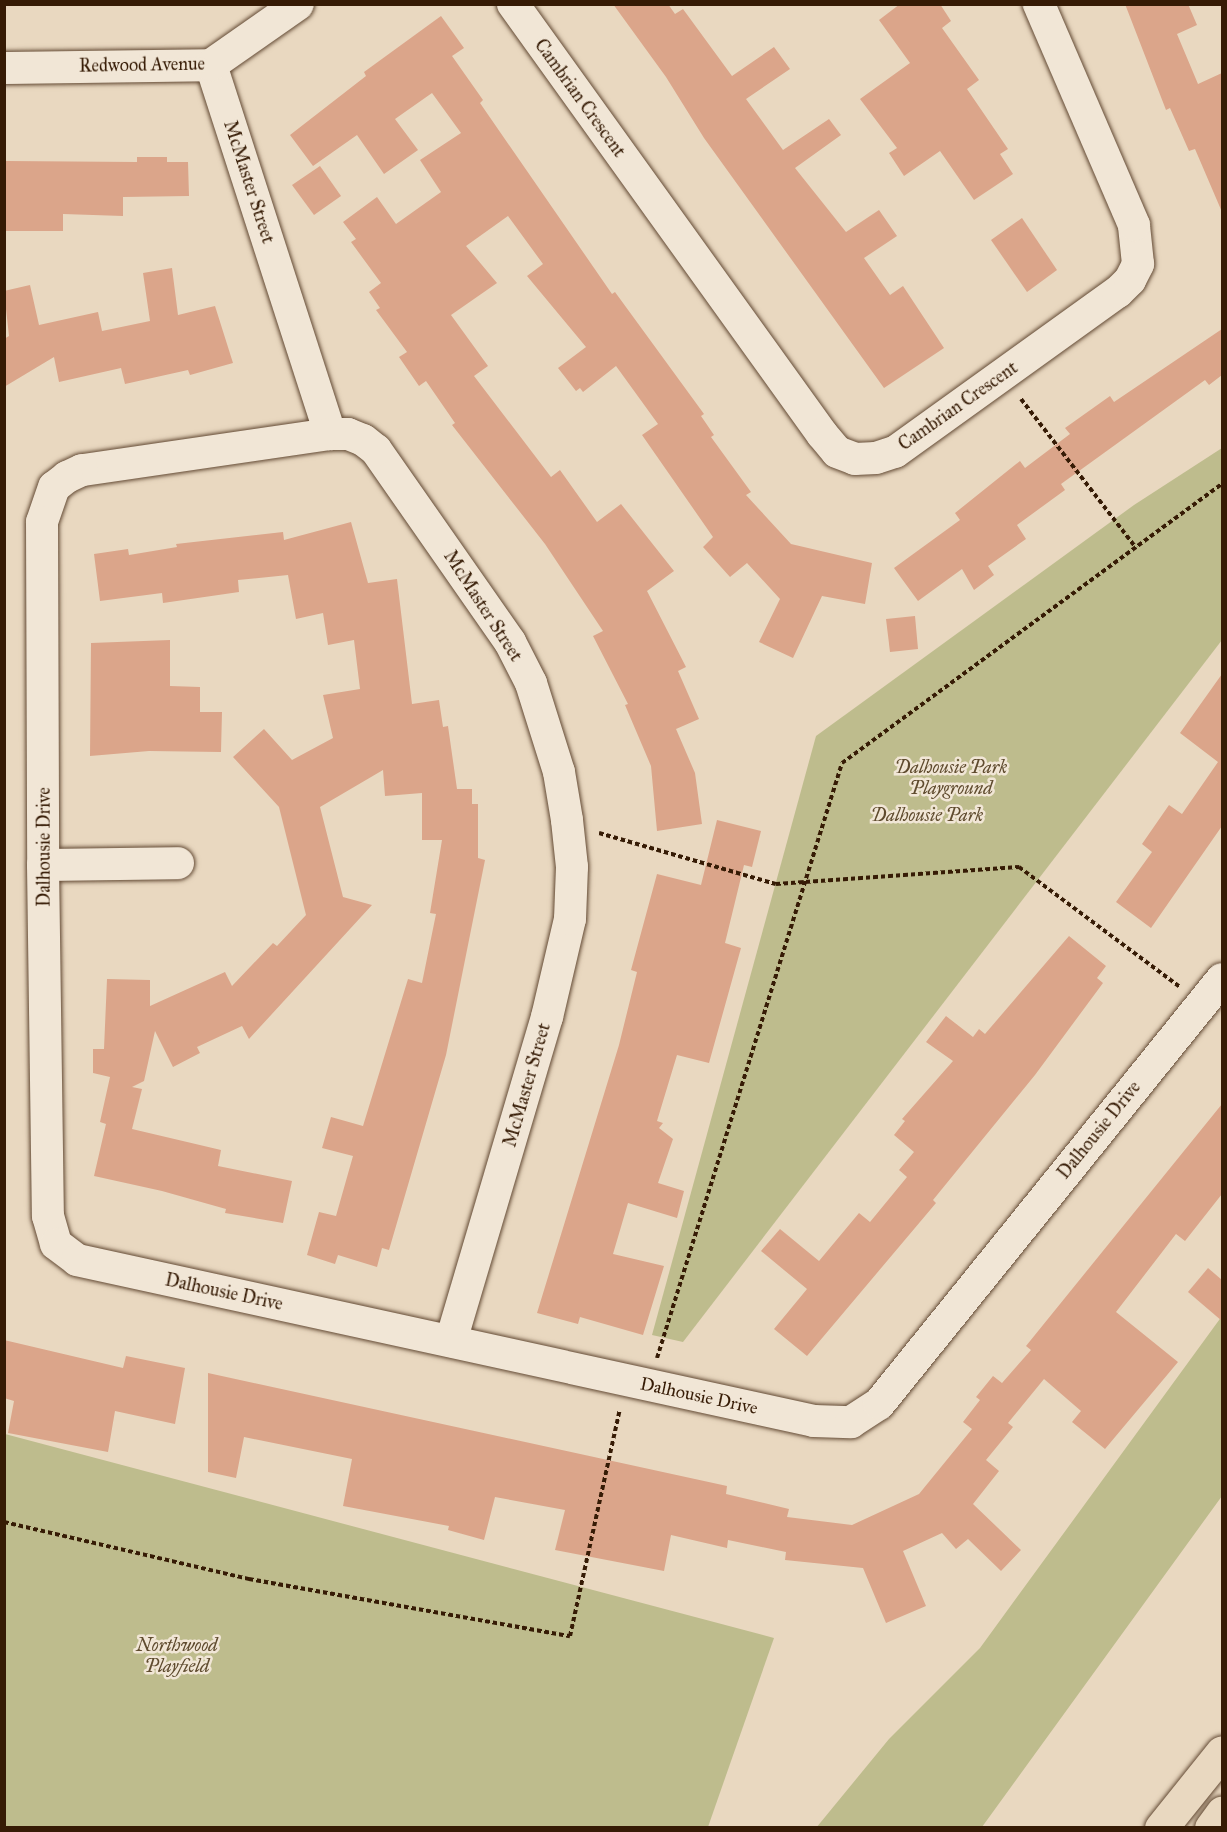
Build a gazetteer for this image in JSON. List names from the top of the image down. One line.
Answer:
{"streets":{"street":["Redwood Avenue","Cambrian Crescent","McMaster Street","Dalhousie Drive"]},"crossings":[["Redwood Avenue","McMaster Street"],["McMaster Street","Dalhousie Drive"]],"parks":["Dalhousie Park Playground","Dalhousie Park","Northwood Playfield"]}
